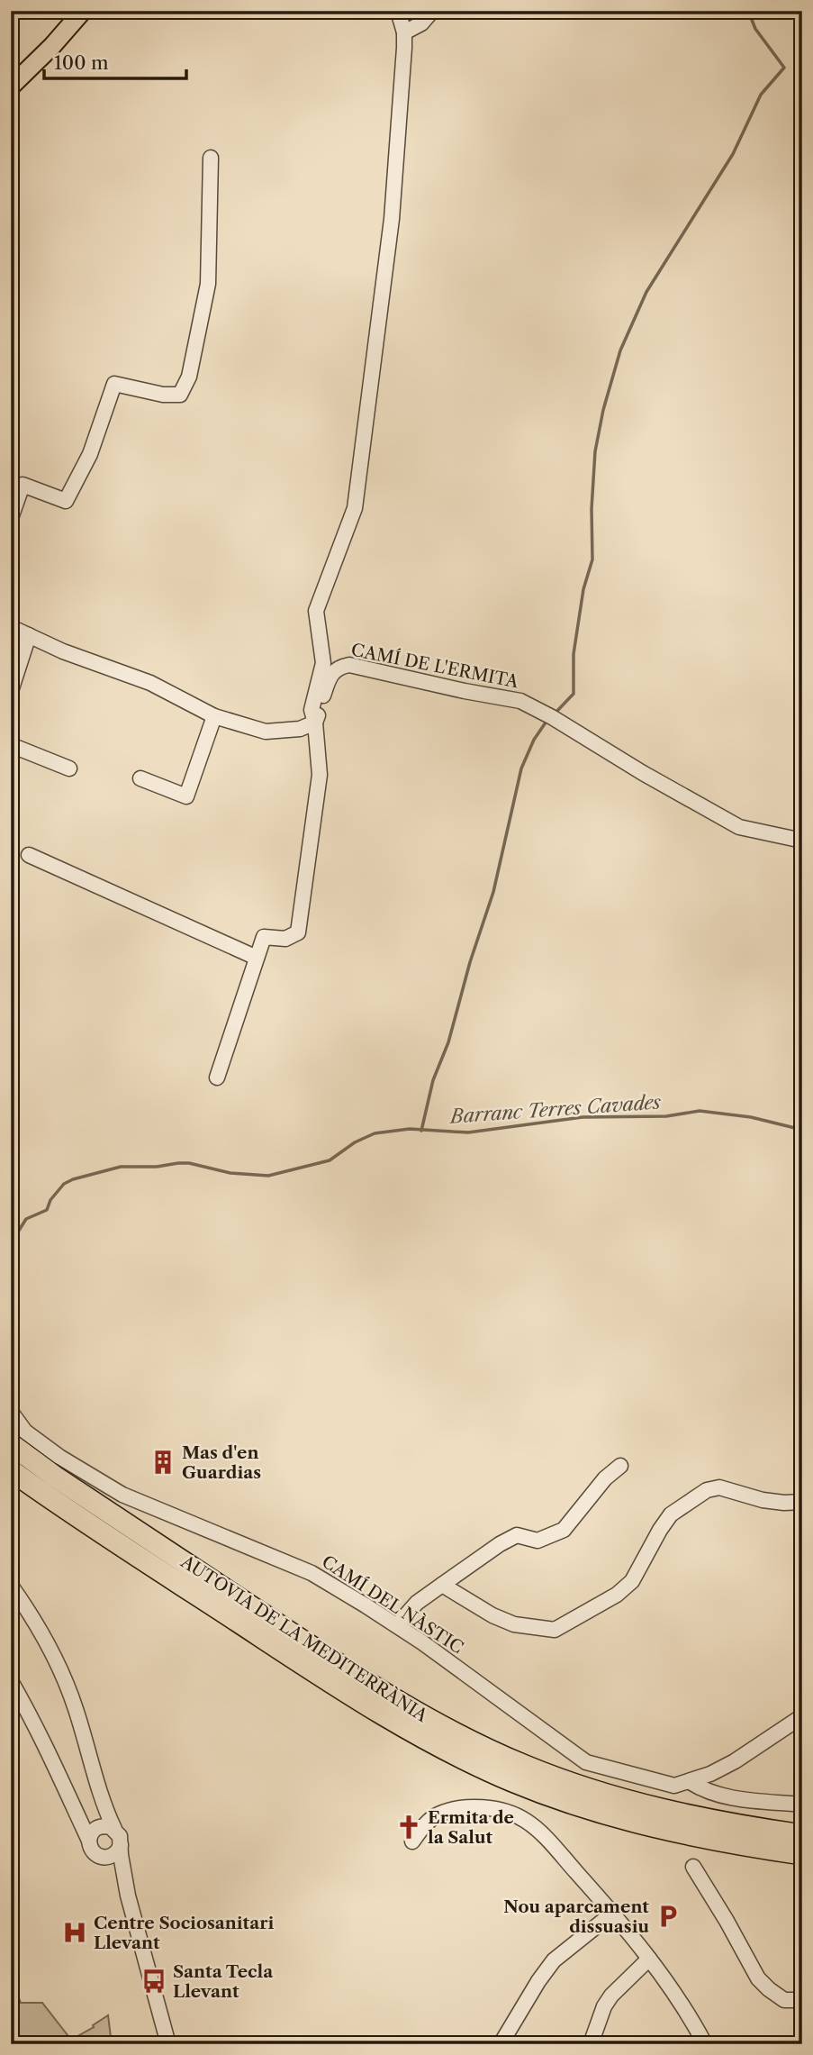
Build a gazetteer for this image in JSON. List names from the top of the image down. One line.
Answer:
{"streets":{"highway":["AUTOVIA DE LA MEDITERRÀNIA"],"street":["CAMÍ DE L'ERMITA","CAMÍ DEL NÀSTIC"]},"water":["Barranc Terres Cavades"],"places":{"building":["Mas d'en Guardias"],"church":["Ermita de la Salut"],"parking":["Nou aparcament dissuasiu"],"hospital":["Centre Sociosanitari Llevant"],"bus stop":["Santa Tecla Llevant"]},"scale_bar":"100 m"}
